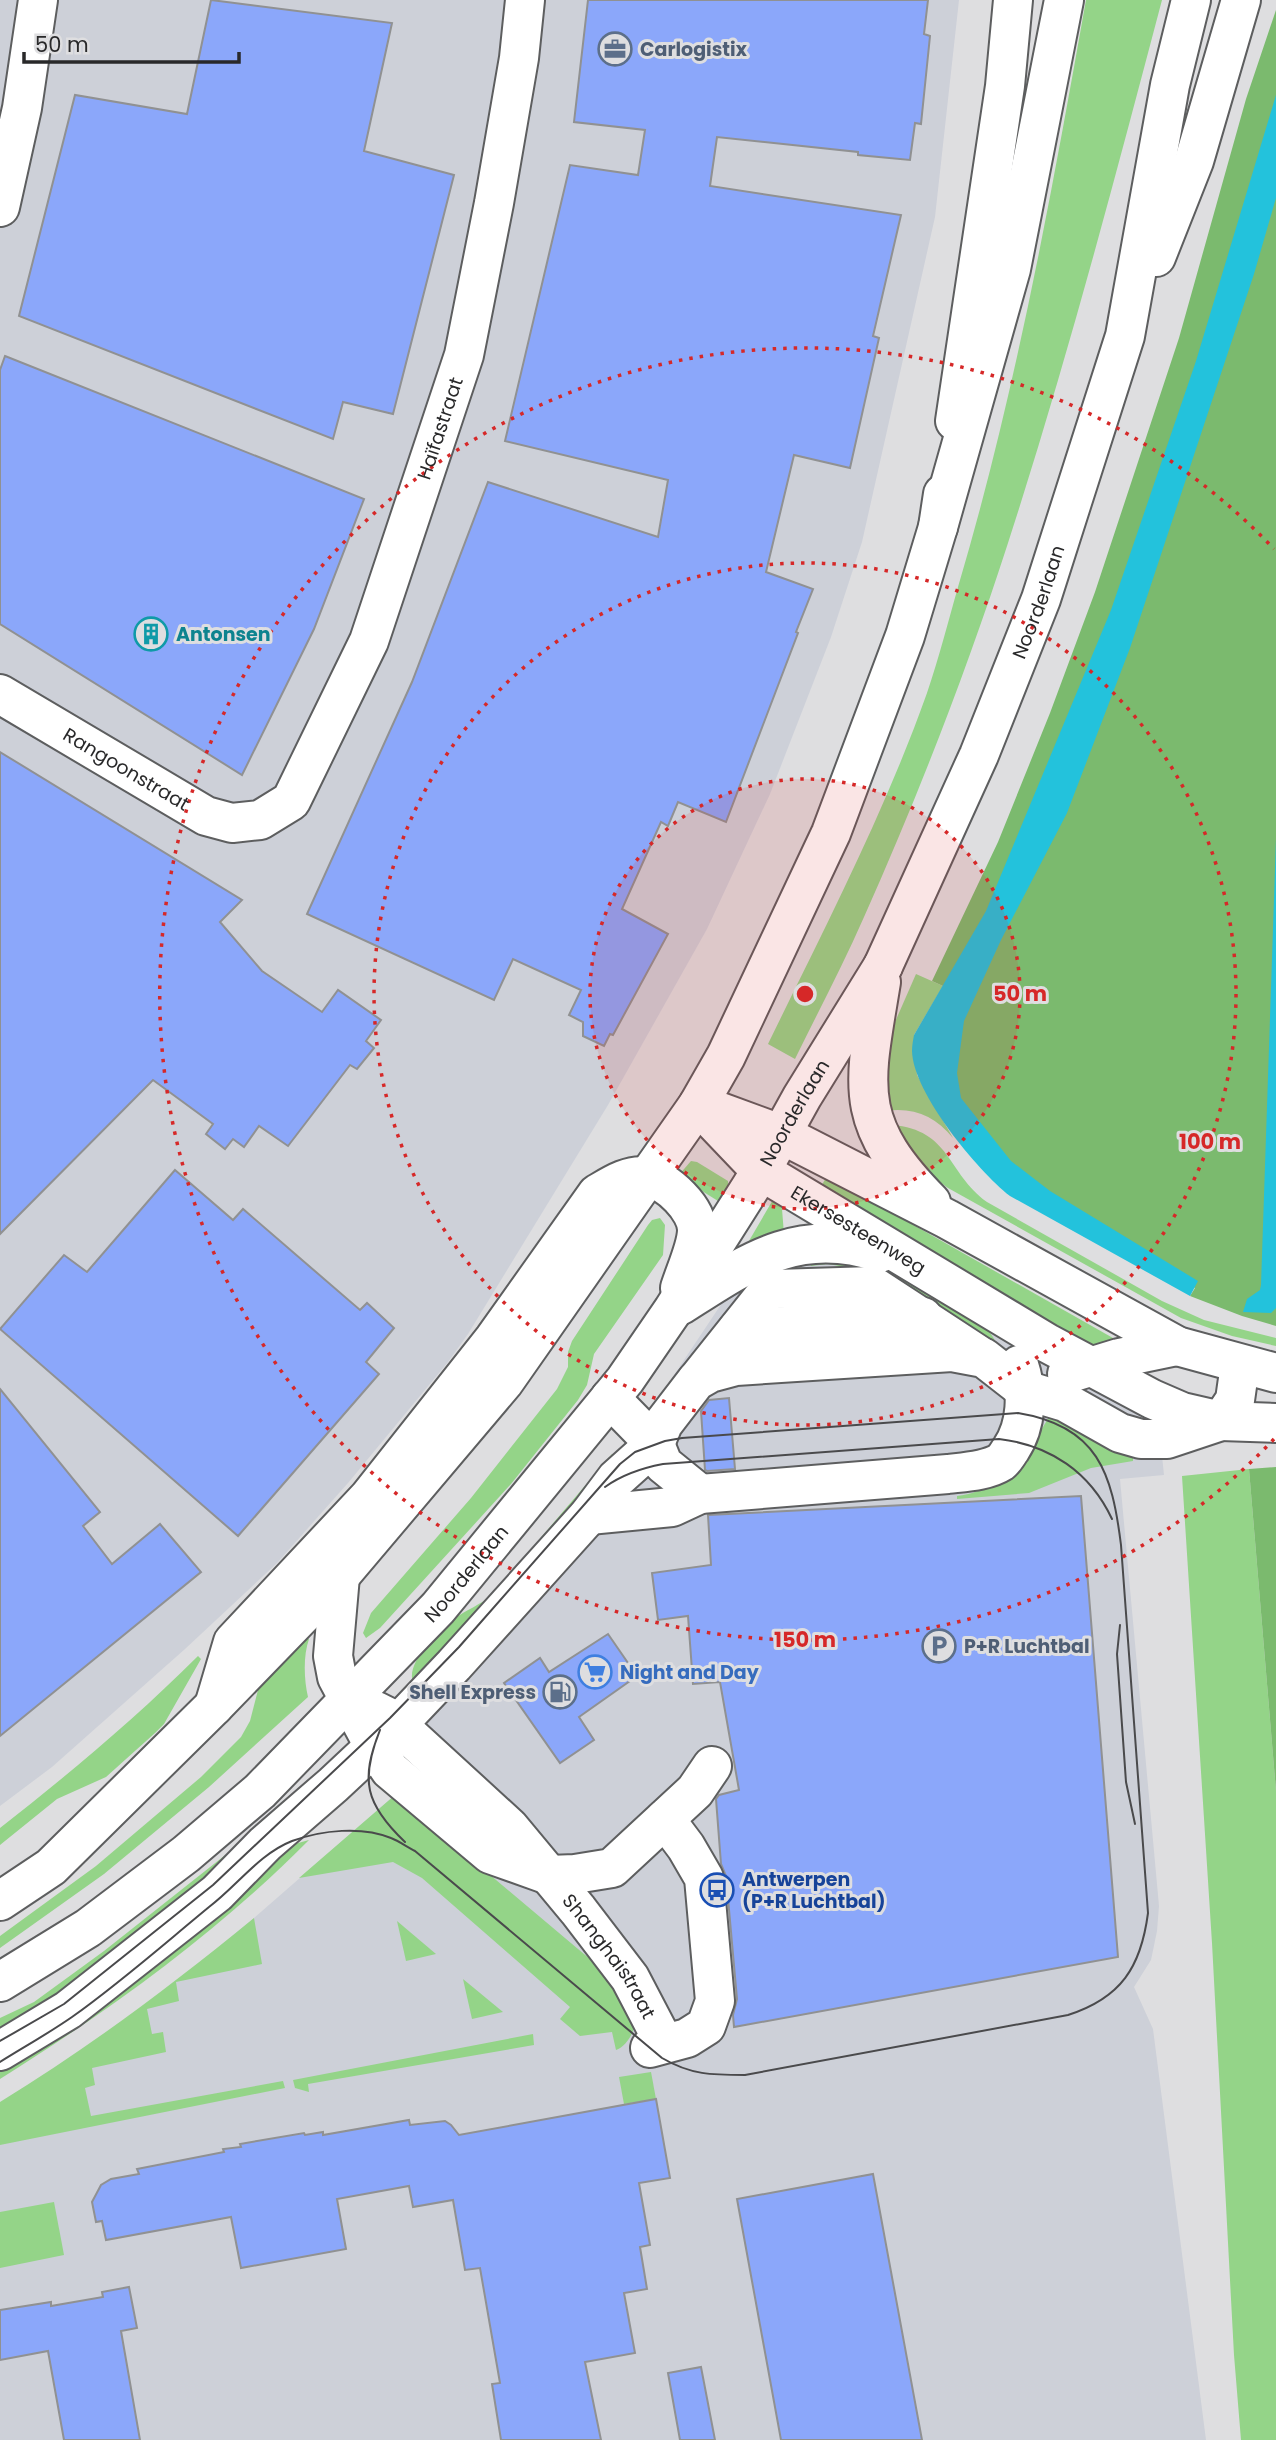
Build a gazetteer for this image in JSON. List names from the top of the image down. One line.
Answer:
{"streets":{"main road":["Haïfastraat","Noorderlaan","Rangoonstraat","Ekersesteenweg","Shanghaistraat"]},"crossings":[["Haïfastraat","Rangoonstraat"],["Noorderlaan","Ekersesteenweg"]],"places":{"office":["Carlogistix"],"building":["Antonsen"],"parking":["P+R Luchtbal"],"supermarket":["Night and Day"],"fuel station":["Shell Express"],"bus stop":["Antwerpen (P+R Luchtbal)"]},"scale_bar":"50 m","rings":["50 m","100 m","150 m"]}
